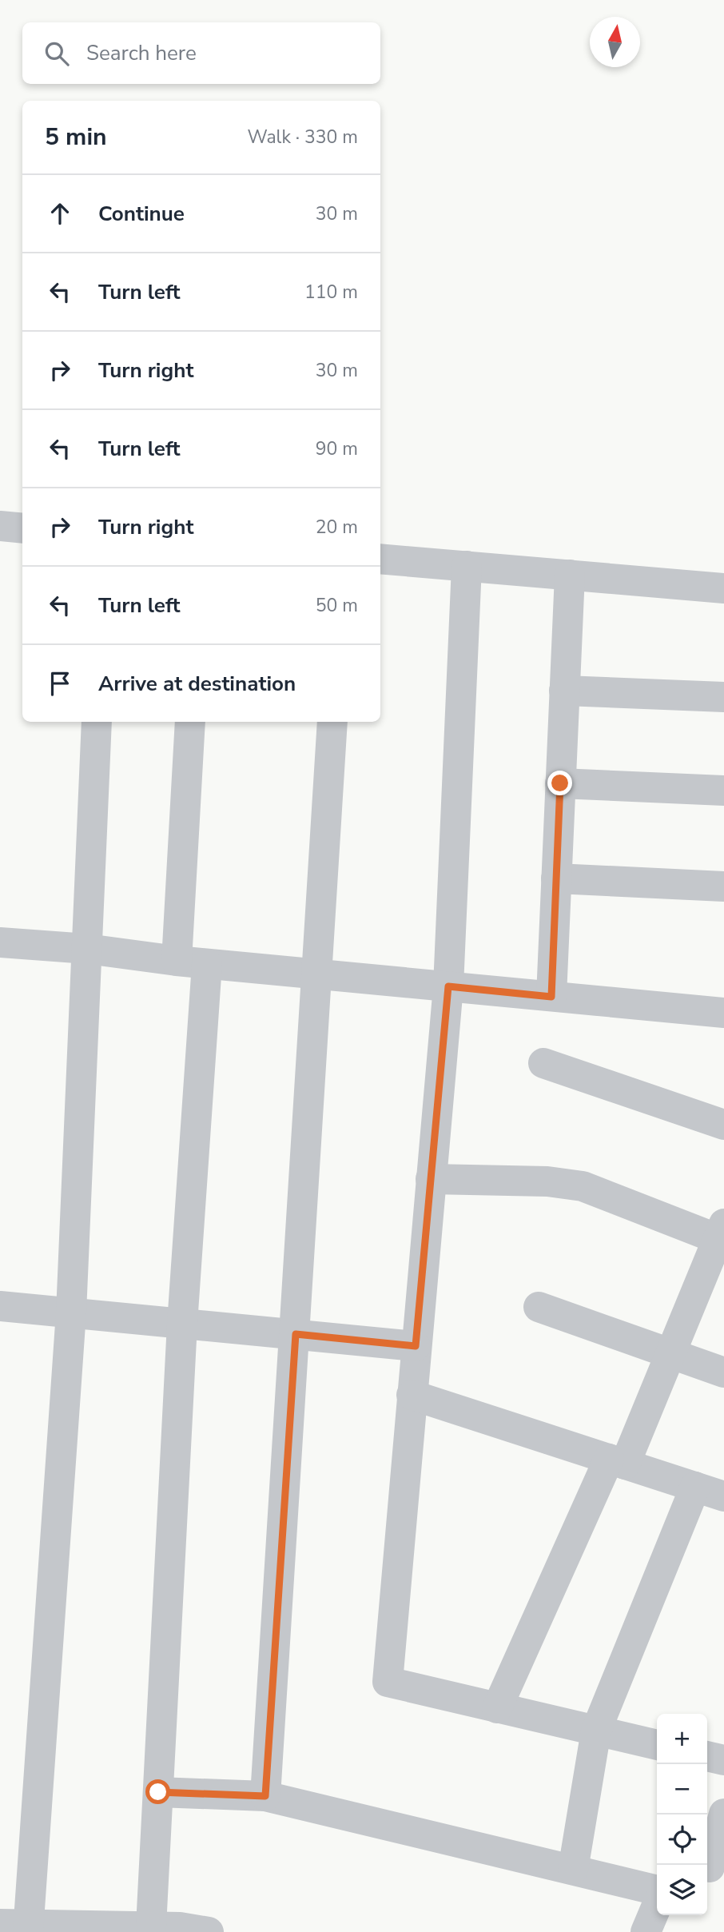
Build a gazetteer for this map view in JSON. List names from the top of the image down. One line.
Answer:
{"north":"top","page":{"search":"Search here","heading":["5 min","Walk · 330 m"],"list":[["Continue","30 m"],["Turn left","110 m"],["Turn right","30 m"],["Turn left","90 m"],["Turn right","20 m"],["Turn left","50 m"],"Arrive at destination"],"map_buttons":["+","−"]}}
